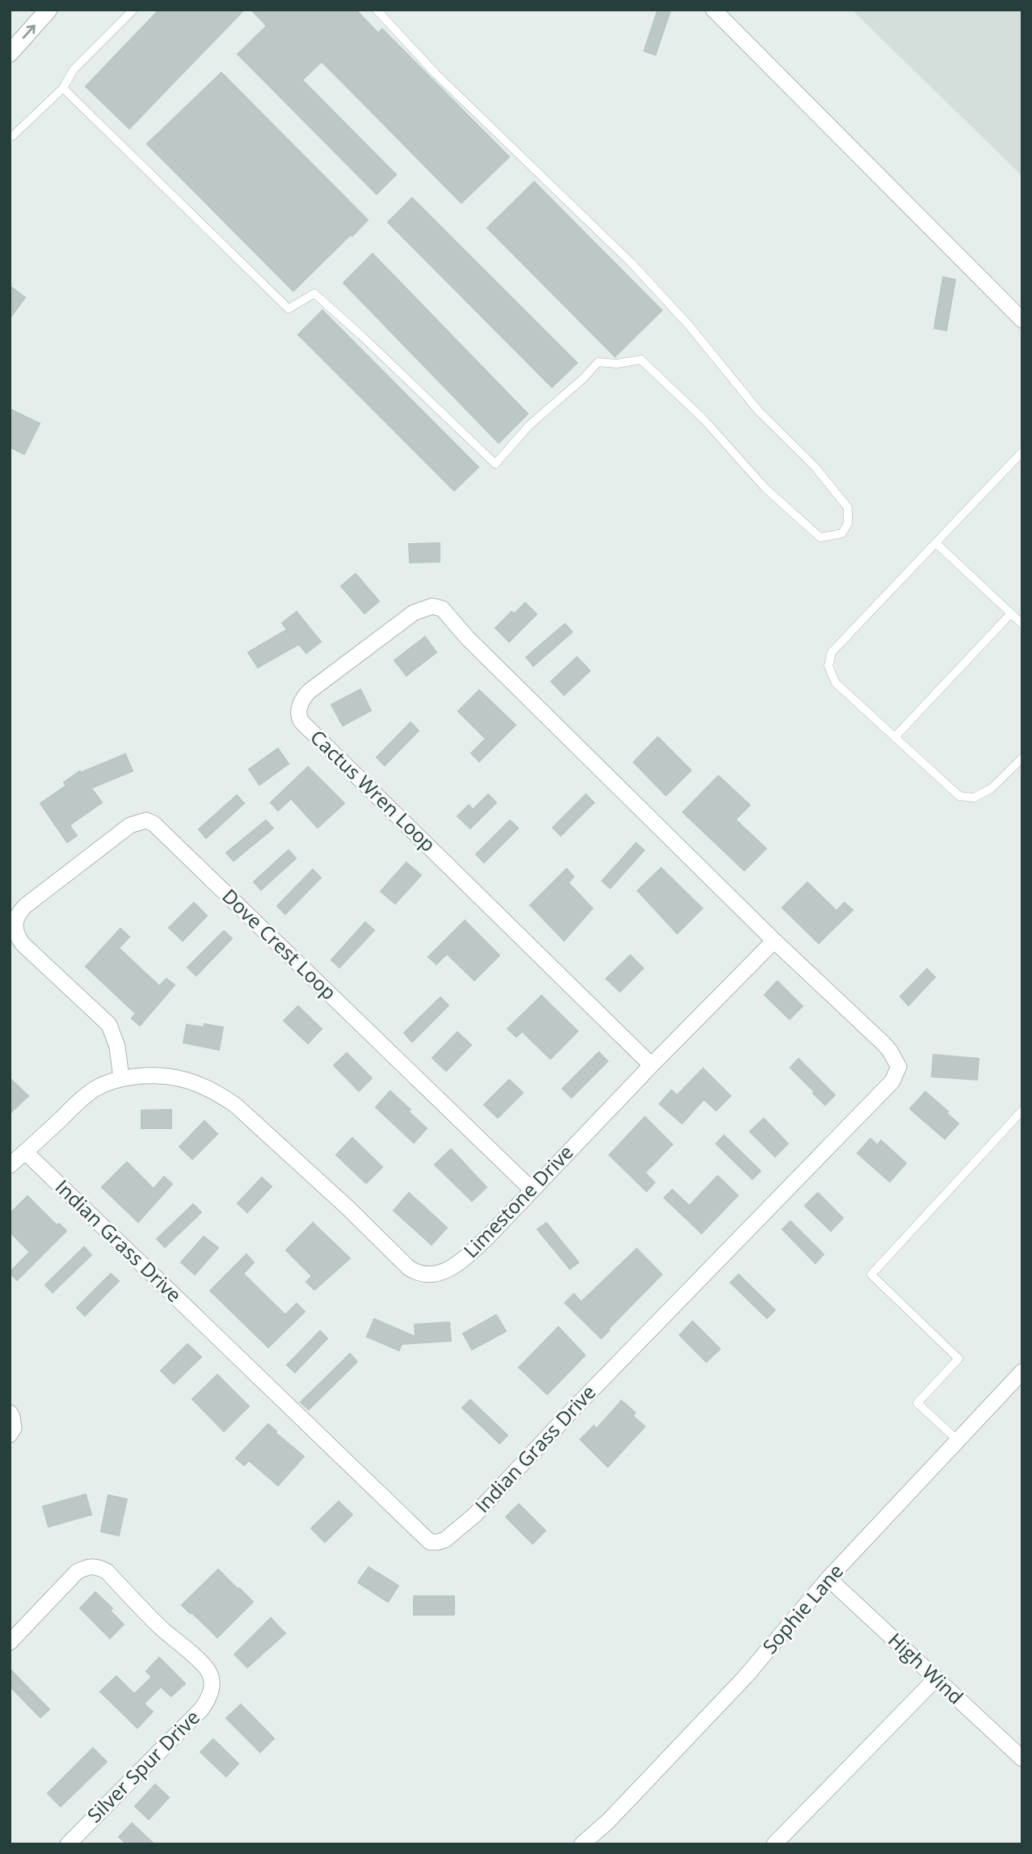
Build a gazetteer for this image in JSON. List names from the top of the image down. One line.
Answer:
{"streets":{"street":["Cactus Wren Loop","Dove Crest Loop","Limestone Drive","Indian Grass Drive","Sophie Lane","High Wind","Silver Spur Drive"]},"crossings":[["Cactus Wren Loop","Limestone Drive"],["Cactus Wren Loop","Indian Grass Drive"],["Dove Crest Loop","Limestone Drive"],["Limestone Drive","Indian Grass Drive"],["Sophie Lane","High Wind"]]}
